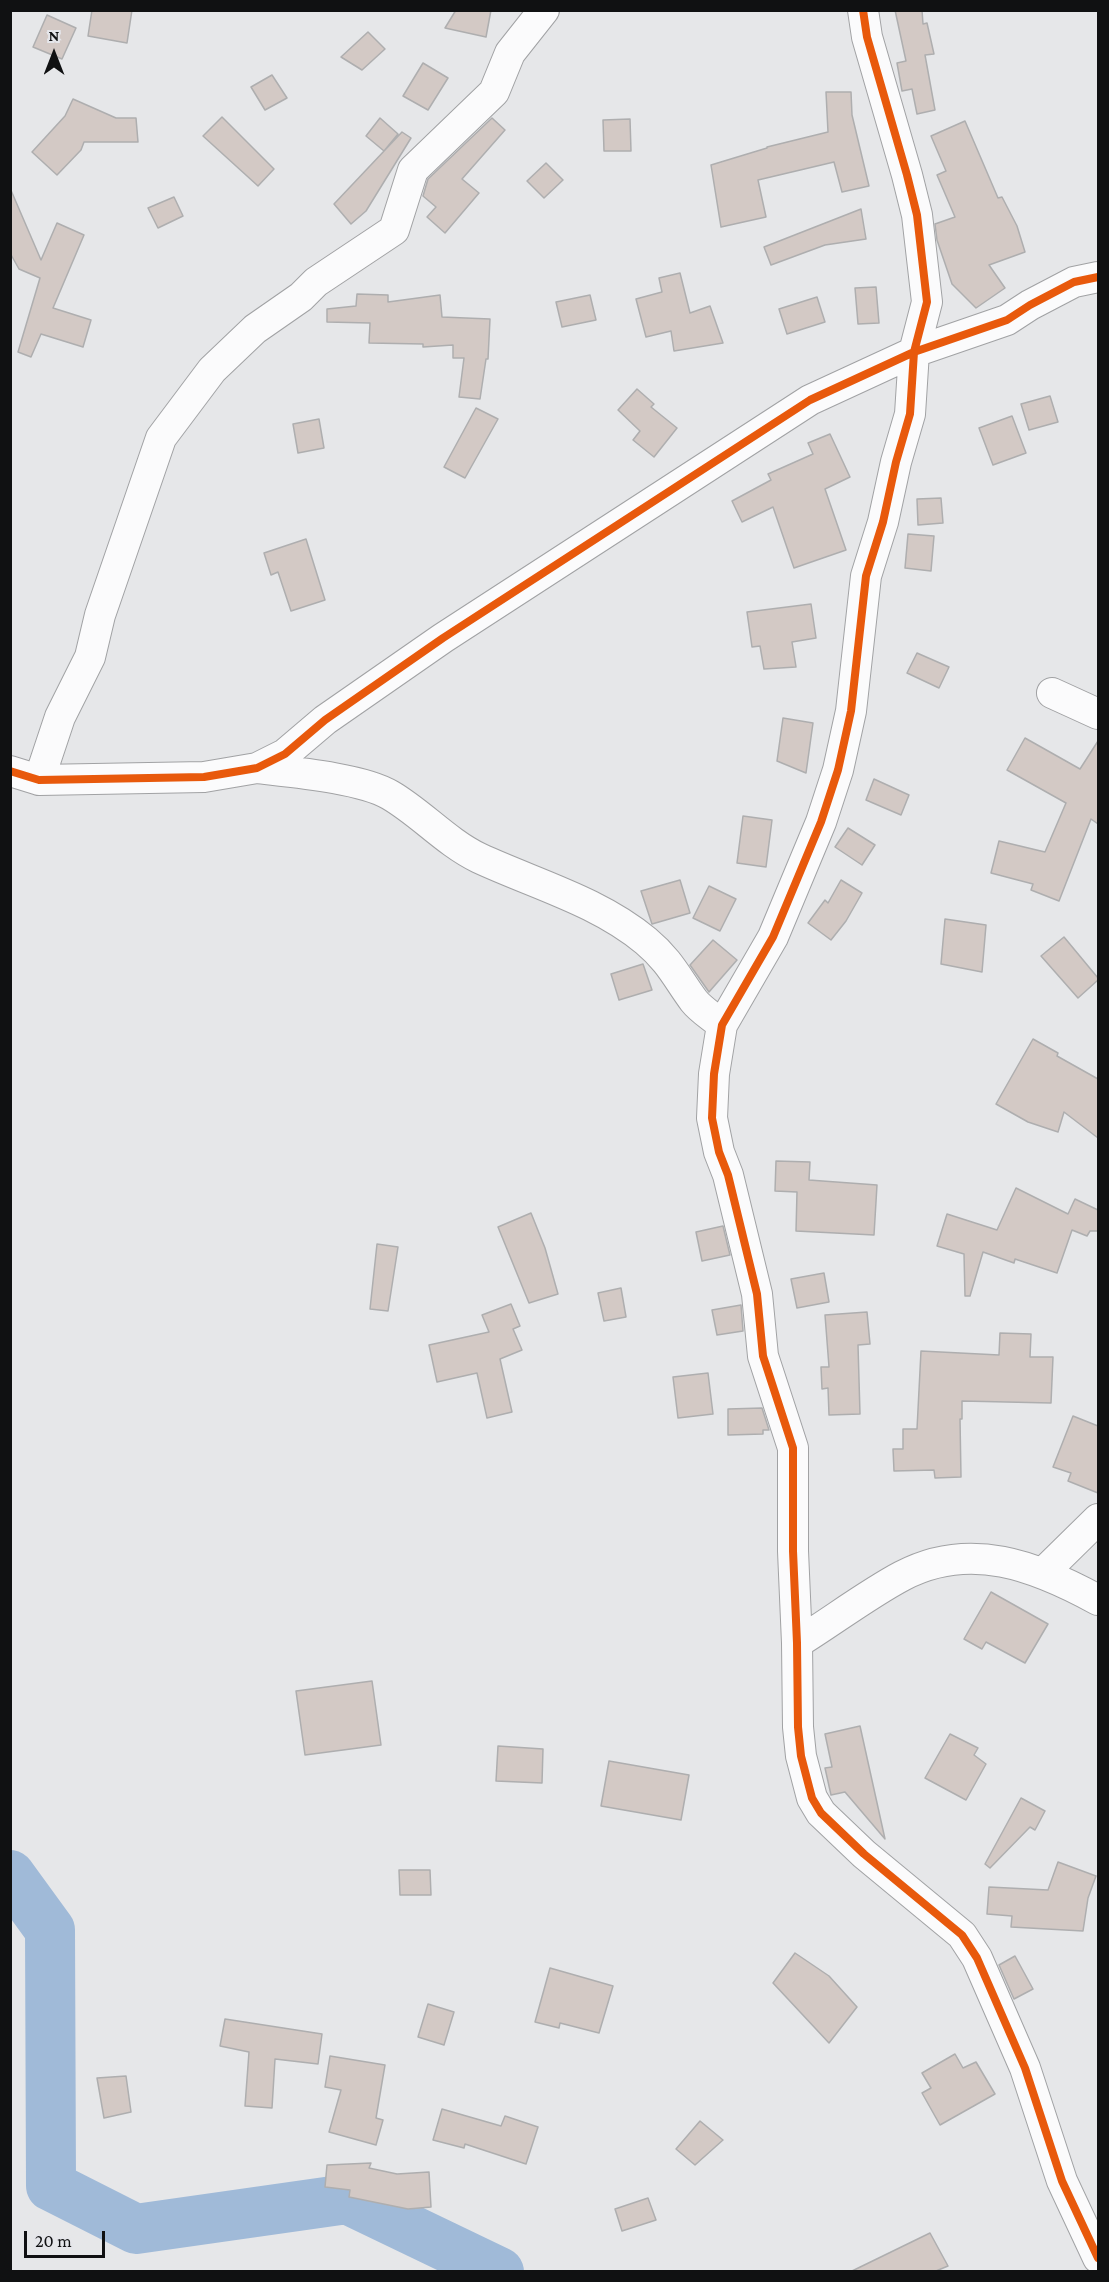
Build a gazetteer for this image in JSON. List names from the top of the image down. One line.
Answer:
{"scale_bar":"20 m","north":"top"}
